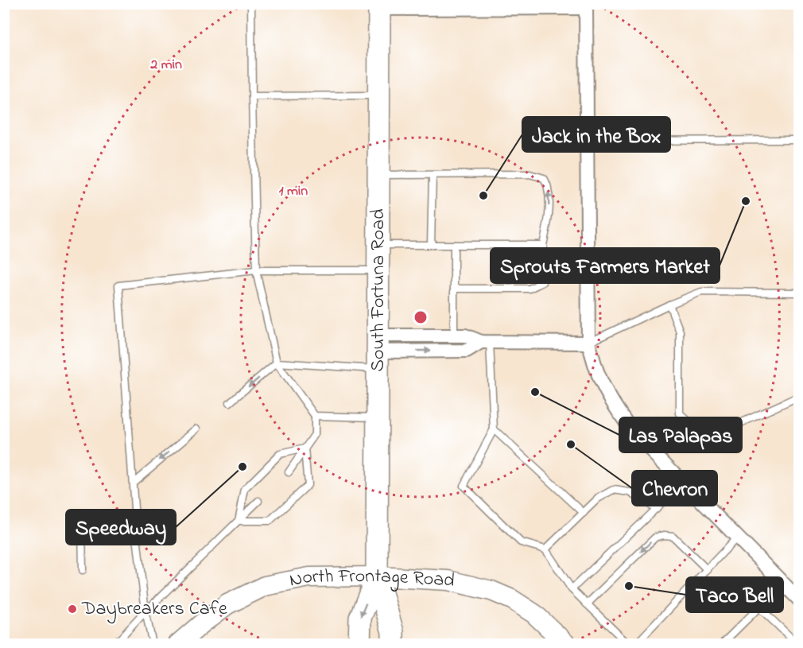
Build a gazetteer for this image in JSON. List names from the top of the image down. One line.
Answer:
{"streets":{"main road":["South Fortuna Road","North Frontage Road"]},"crossings":[["South Fortuna Road","North Frontage Road"]],"places":["Jack in the Box","Sprouts Farmers Market","Las Palapas","Chevron","Speedway","Taco Bell","Daybreakers Cafe"],"rings":["2 min","1 min"]}
